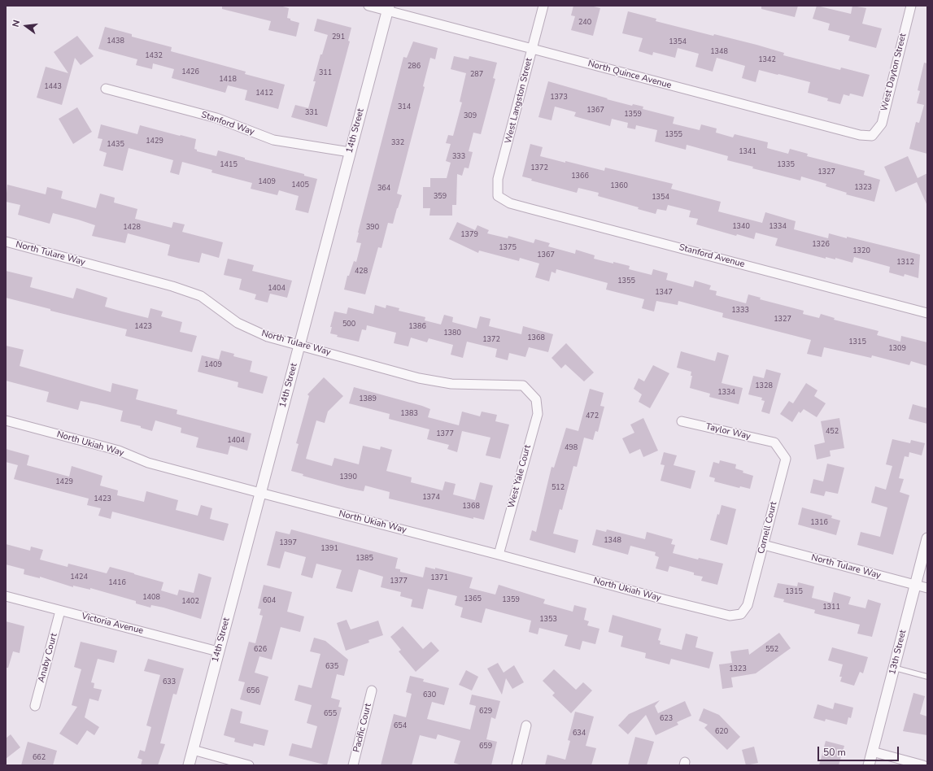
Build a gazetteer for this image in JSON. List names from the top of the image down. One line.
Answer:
{"streets":{"street":["West Dayton Street","North Quince Avenue","West Langston Street","Stanford Way","14th Street","North Tulare Way","Stanford Avenue","Taylor Way","North Ukiah Way","West Yale Court","Cornell Court","Victoria Avenue","13th Street","Anaby Court","Pacific Court"]},"crossings":[["West Dayton Street","North Quince Avenue"],["North Quince Avenue","West Langston Street"],["North Quince Avenue","14th Street"],["West Langston Street","Stanford Avenue"],["Stanford Way","14th Street"],["14th Street","North Tulare Way"],["14th Street","North Ukiah Way"],["14th Street","Victoria Avenue"],["North Tulare Way","West Yale Court"],["North Tulare Way","Cornell Court"],["North Tulare Way","13th Street"],["Taylor Way","Cornell Court"],["North Ukiah Way","West Yale Court"],["North Ukiah Way","Cornell Court"],["Victoria Avenue","Anaby Court"]],"house_numbers":["240","291","1438","1354","1348","1432","1342","286","1426","311","287","1418","1443","1412","1373","314","1367","331","1359","309","1355","1429","332","1435","1341","333","1415","1335","1372","1327","1366","1409","1405","1360","1323","364","359","1354","1340","1334","1428","390","1379","1326","1375","1320","1367","1312","428","1355","1404","1347","1333","1327","500","1423","1386","1380","1368","1372","1315","1309","1409","1328","1334","1389","1383","472","452","1377","1404","498","1390","1429","512","1374","1423","1368","1316","1348","1397","1391","1385","1424","1371","1377","1416","1315","1408","1365","1359","604","1402","1311","1353","626","552","635","1323","633","656","630","629","655","623","654","620","634","659","662"],"scale_bar":"50 m","north":"left"}
